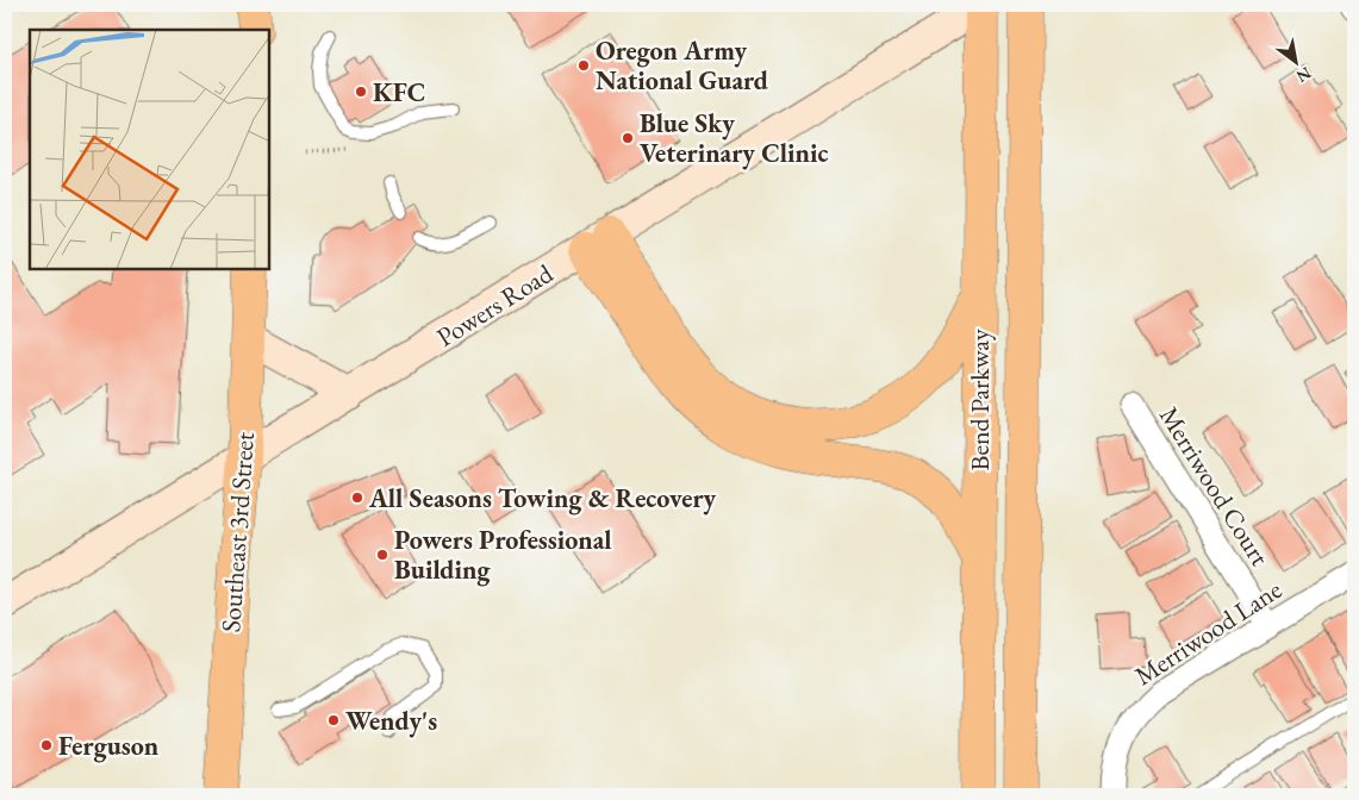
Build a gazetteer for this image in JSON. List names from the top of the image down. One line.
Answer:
{"streets":{"main road":["Powers Road","Bend Parkway","Southeast 3rd Street"],"street":["Merriwood Court","Merriwood Lane"]},"crossings":[["Powers Road","Bend Parkway"],["Powers Road","Southeast 3rd Street"],["Merriwood Court","Merriwood Lane"]],"places":["Oregon Army National Guard","KFC","Blue Sky Veterinary Clinic","All Seasons Towing & Recovery","Powers Professional Building","Wendy's","Ferguson"],"north":"bottom right"}
